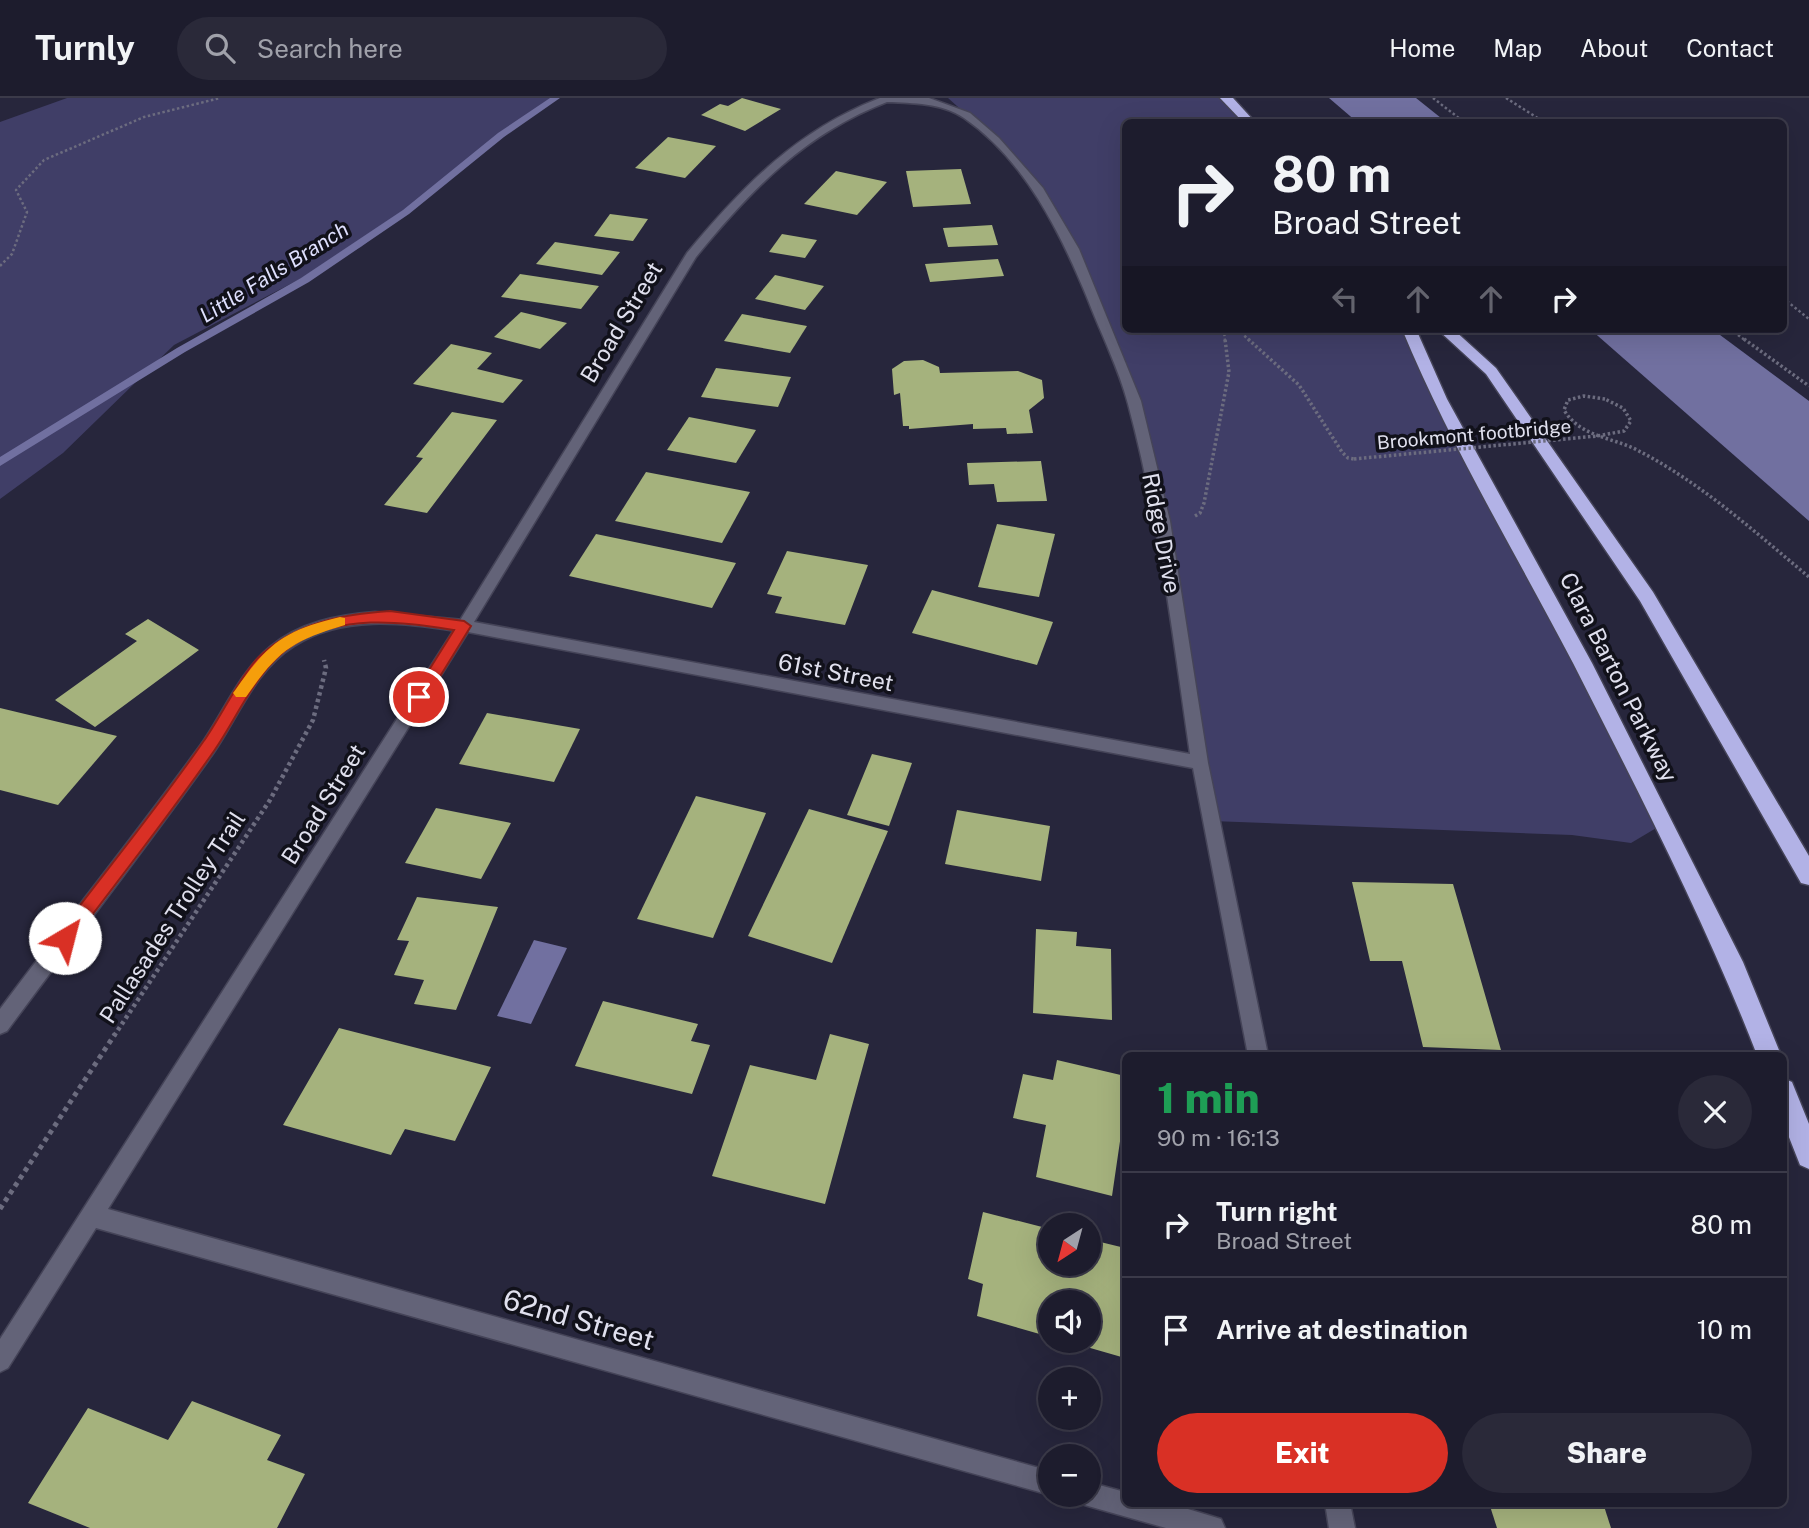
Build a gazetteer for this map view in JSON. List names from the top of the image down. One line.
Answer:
{"streets":{"highway":["Clara Barton Parkway"],"street":["Broad Street","Ridge Drive","61st Street","62nd Street"],"path":["Brookmont footbridge","Pallasades Trolley Trail"]},"crossings":[["Broad Street","Ridge Drive"],["Broad Street","61st Street"],["Broad Street","62nd Street"],["Ridge Drive","61st Street"],["61st Street","Pallasades Trolley Trail"]],"water":["Little Falls Branch"],"north":"bottom left","page":{"header":"Turnly","search":"Search here","nav":["Home","Map","About","Contact"],"turn":["80 m","Broad Street"],"heading":["1 min","90 m · 16:13"],"list":[{"name":"Turn right","note":"Broad Street","value":"80 m"},{"name":"Arrive at destination","value":"10 m"}],"map_buttons":["+","−"],"buttons":["Exit","Share"]}}
